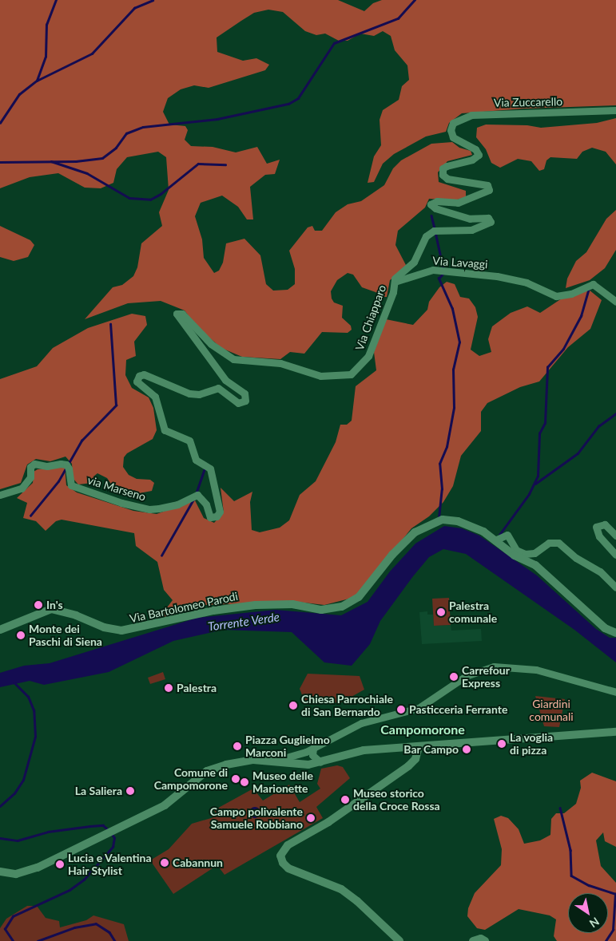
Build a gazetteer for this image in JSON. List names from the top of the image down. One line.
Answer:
{"streets":{"main road":["Via Bartolomeo Parodi"],"street":["Via Zuccarello","Via Lavaggi","Via Chiapparo","via Marseno"]},"crossings":[["Via Zuccarello","Via Lavaggi"],["Via Lavaggi","Via Chiapparo"],["Via Chiapparo","via Marseno"]],"districts":["Campomorone"],"water":["Torrente Verde"],"parks":["Giardini comunali"],"places":["In's","Palestra comunale","Monte dei Paschi di Siena","Carrefour Express","Palestra","Chiesa Parrochiale di San Bernardo","Pasticceria Ferrante","La voglia di pizza","Piazza Guglielmo Marconi","Bar Campo","Comune di Campomorone","Museo delle Marionette","La Saliera","Museo storico della Croce Rossa","Campo polivalente Samuele Robbiano","Cabannun","Lucia e Valentina Hair Stylist"],"north":"bottom right"}
